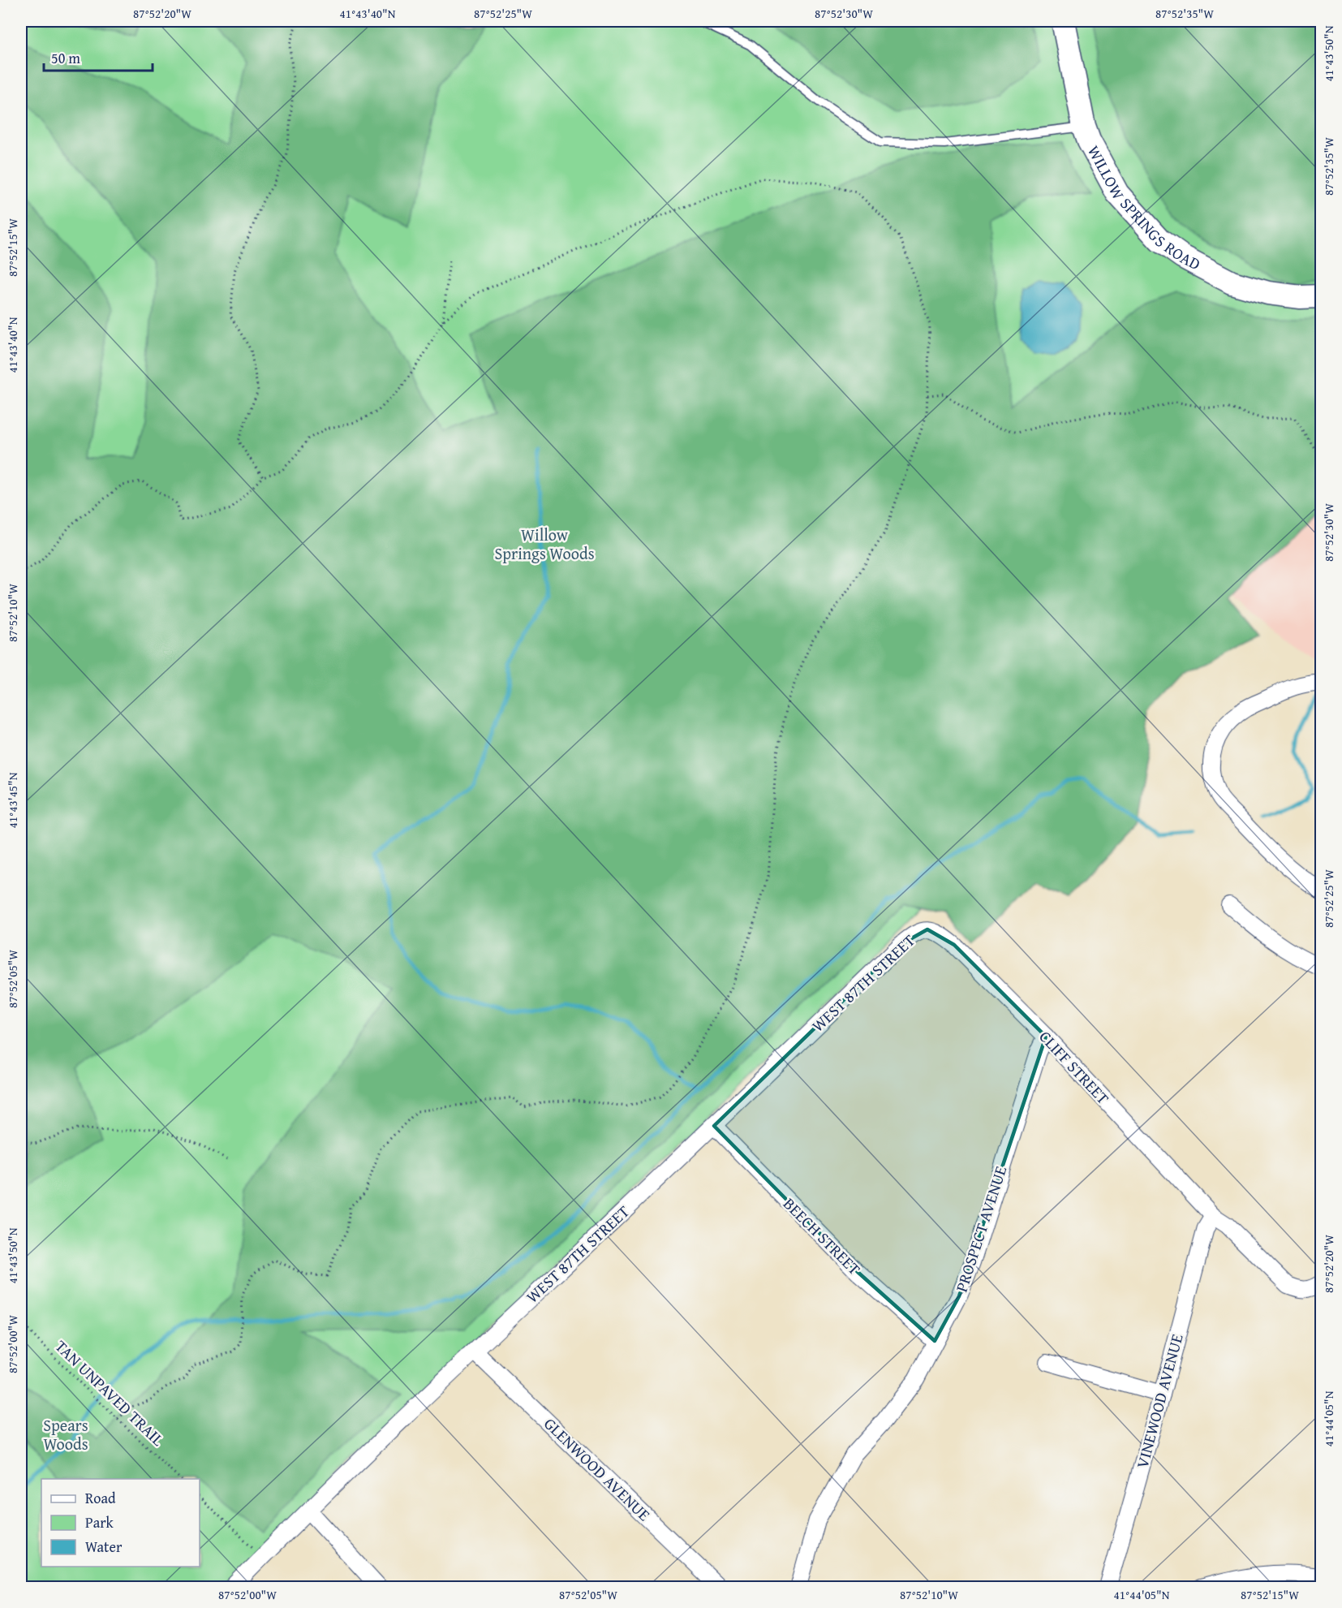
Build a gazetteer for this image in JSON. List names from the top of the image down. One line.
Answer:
{"streets":{"street":["WILLOW SPRINGS ROAD","WEST 87TH STREET","CLIFF STREET","PROSPECT AVENUE","BEECH STREET","VINEWOOD AVENUE","GLENWOOD AVENUE"],"path":["TAN UNPAVED TRAIL"]},"crossings":[["WEST 87TH STREET","CLIFF STREET"],["WEST 87TH STREET","BEECH STREET"],["WEST 87TH STREET","GLENWOOD AVENUE"],["CLIFF STREET","PROSPECT AVENUE"],["CLIFF STREET","VINEWOOD AVENUE"],["PROSPECT AVENUE","BEECH STREET"]],"parks":["Willow Springs Woods","Spears Woods"],"legend":["Road","Park","Water"],"scale_bar":"50 m","coordinates":["87°52'20\"W","41°43'40\"N","87°52'25\"W","87°52'30\"W","87°52'35\"W","41°43'50\"N","87°52'15\"W","87°52'10\"W","41°43'45\"N","87°52'05\"W","87°52'00\"W","41°44'05\"N"]}
